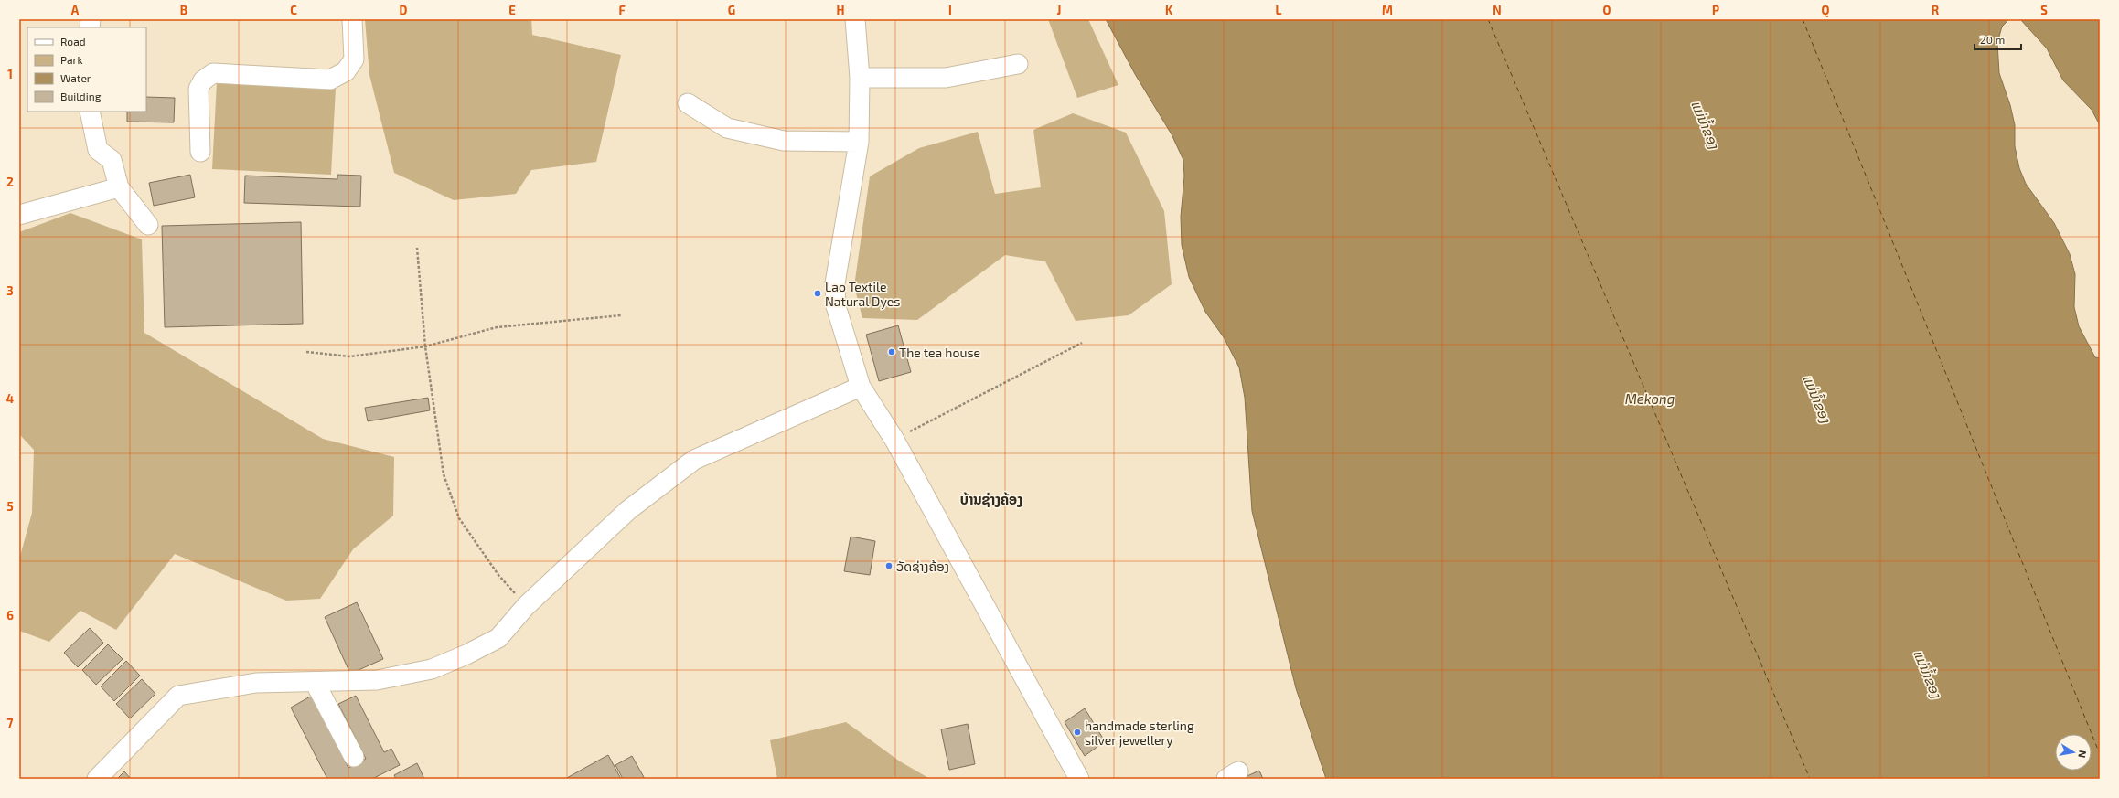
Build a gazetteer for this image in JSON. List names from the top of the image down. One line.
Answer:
{"districts":["ບ້ານຊ່າງຄ້ອງ"],"water":["ແມ່ນ້ຳຂອງ","Mekong"],"places":["Lao Textile Natural Dyes","The tea house","ວັດຊ່າງຄ້ອງ","handmade sterling silver jewellery"],"legend":["Road","Park","Water","Building"],"scale_bar":"20 m","north":"right","grid":{"columns":["A","B","C","D","E","F","G","H","I","J","K","L","M","N","O","P","Q","R","S"],"rows":["1","2","3","4","5","6","7"]}}
